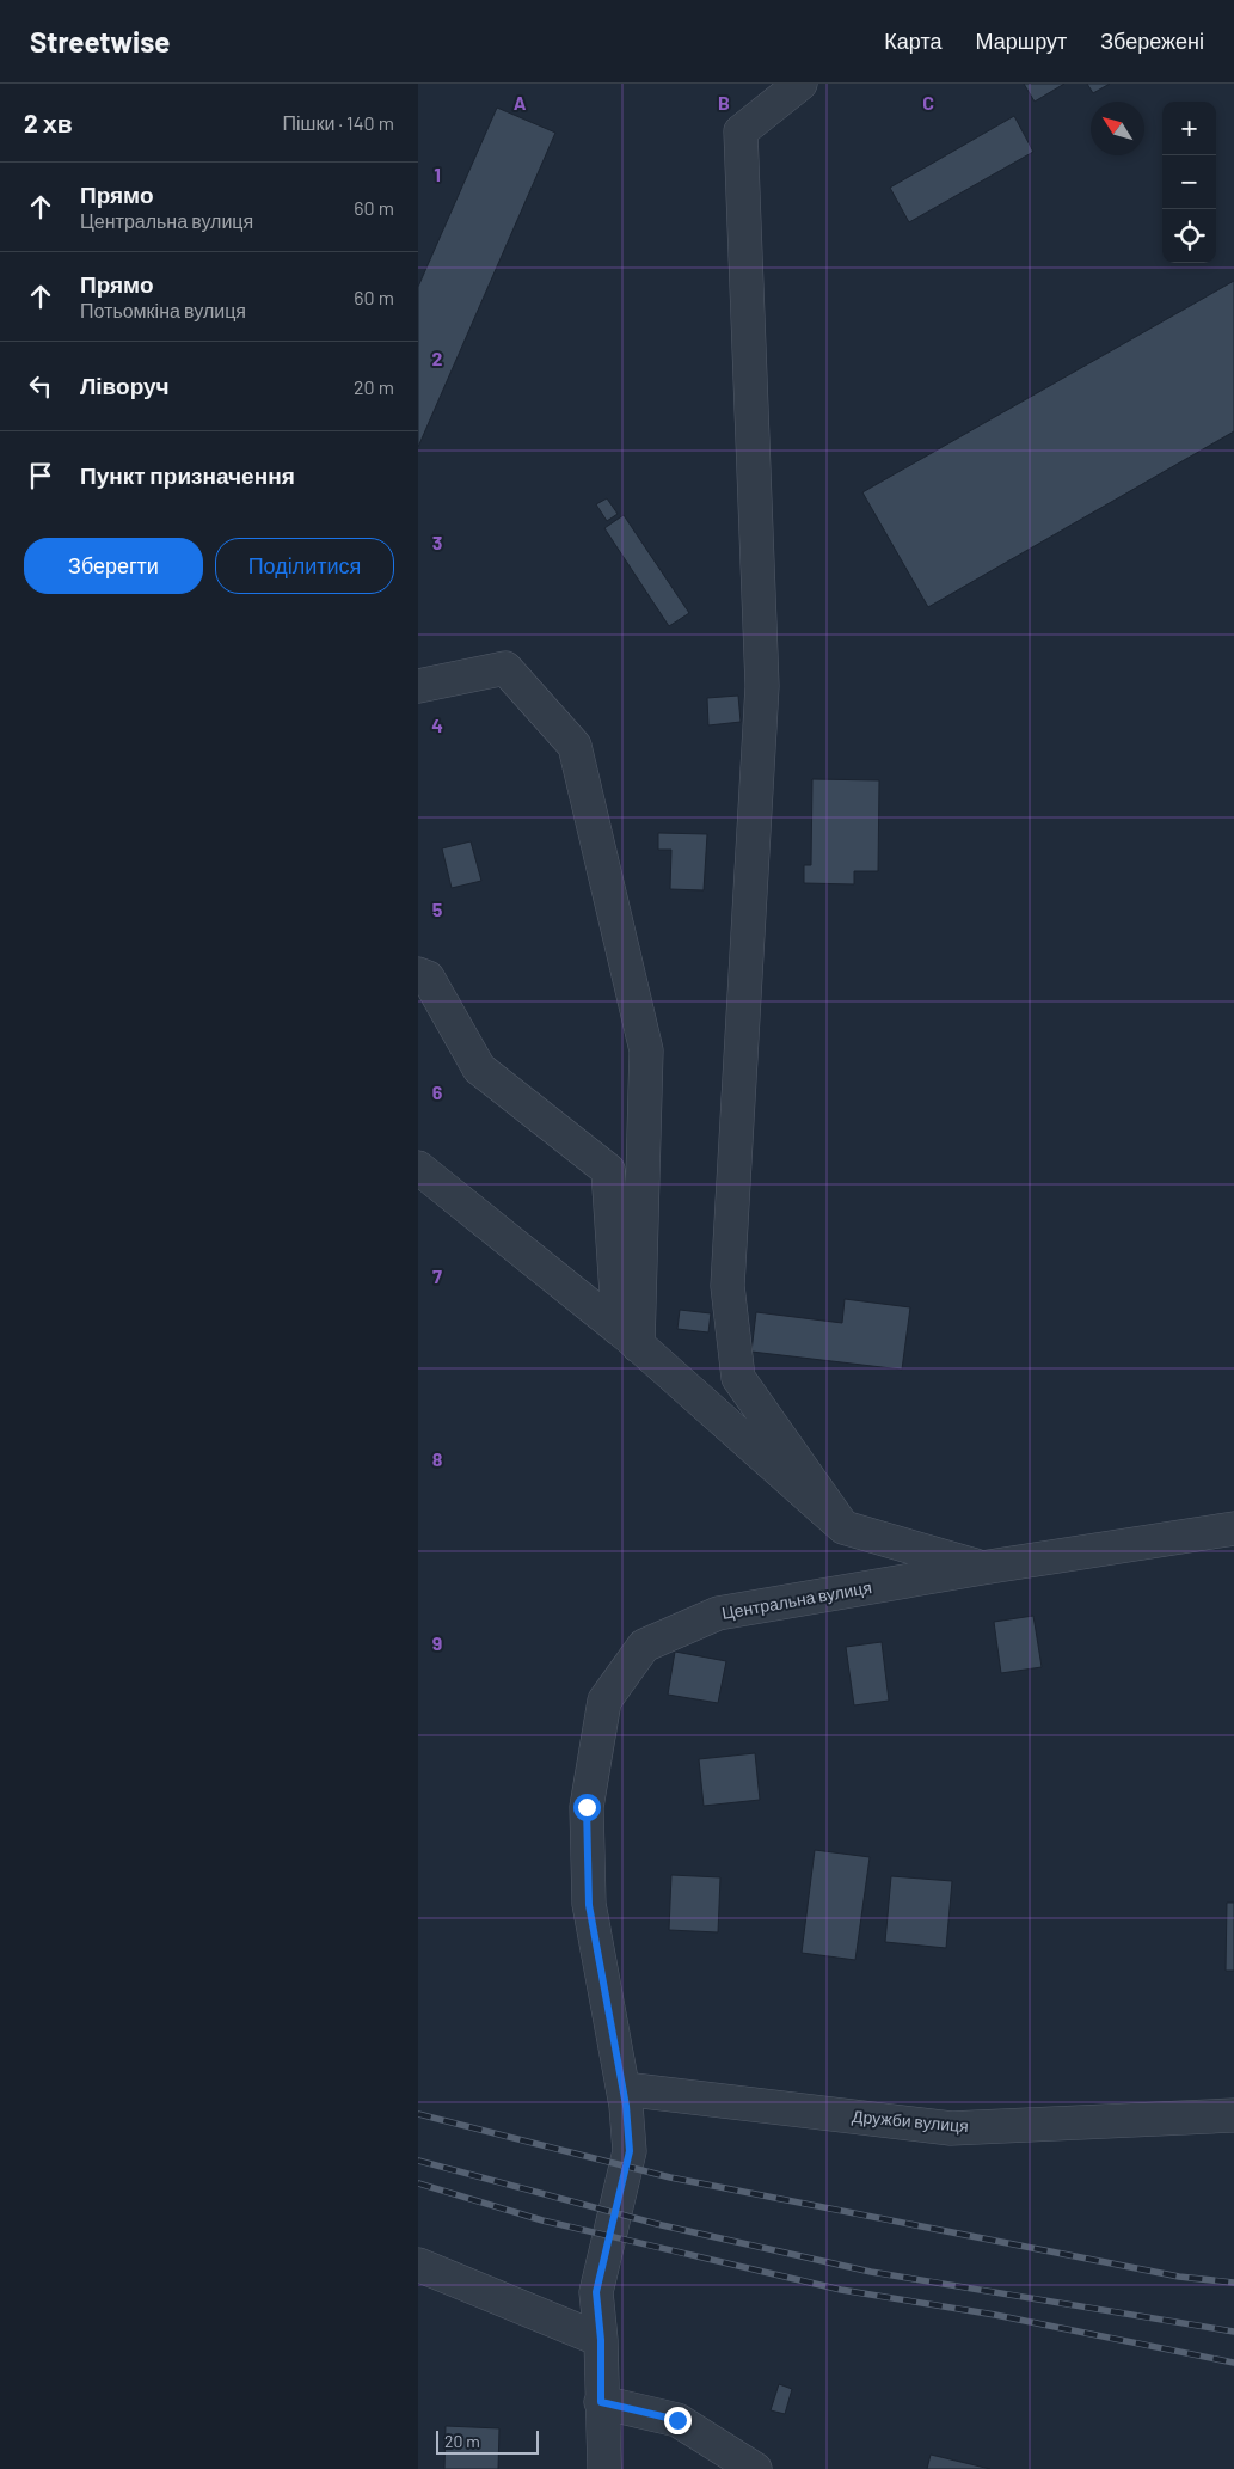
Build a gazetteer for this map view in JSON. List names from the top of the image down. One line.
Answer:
{"streets":{"street":["Центральна вулиця","Дружби вулиця"]},"crossings":[["Центральна вулиця","Дружби вулиця"]],"scale_bar":"20 m","north":"top left","page":{"header":"Streetwise","nav":["Карта","Маршрут","Збережені"],"heading":["2 хв","Пішки · 140 m"],"map_buttons":["+","−"],"list":[["Прямо","Центральна вулиця","60 m"],["Прямо","Потьомкіна вулиця","60 m"],["Ліворуч","20 m"],"Пункт призначення"],"buttons":["Зберегти","Поділитися"],"scale":"20 m"},"grid":{"columns":["A","B","C"],"rows":["1","2","3","4","5","6","7","8","9"]}}
